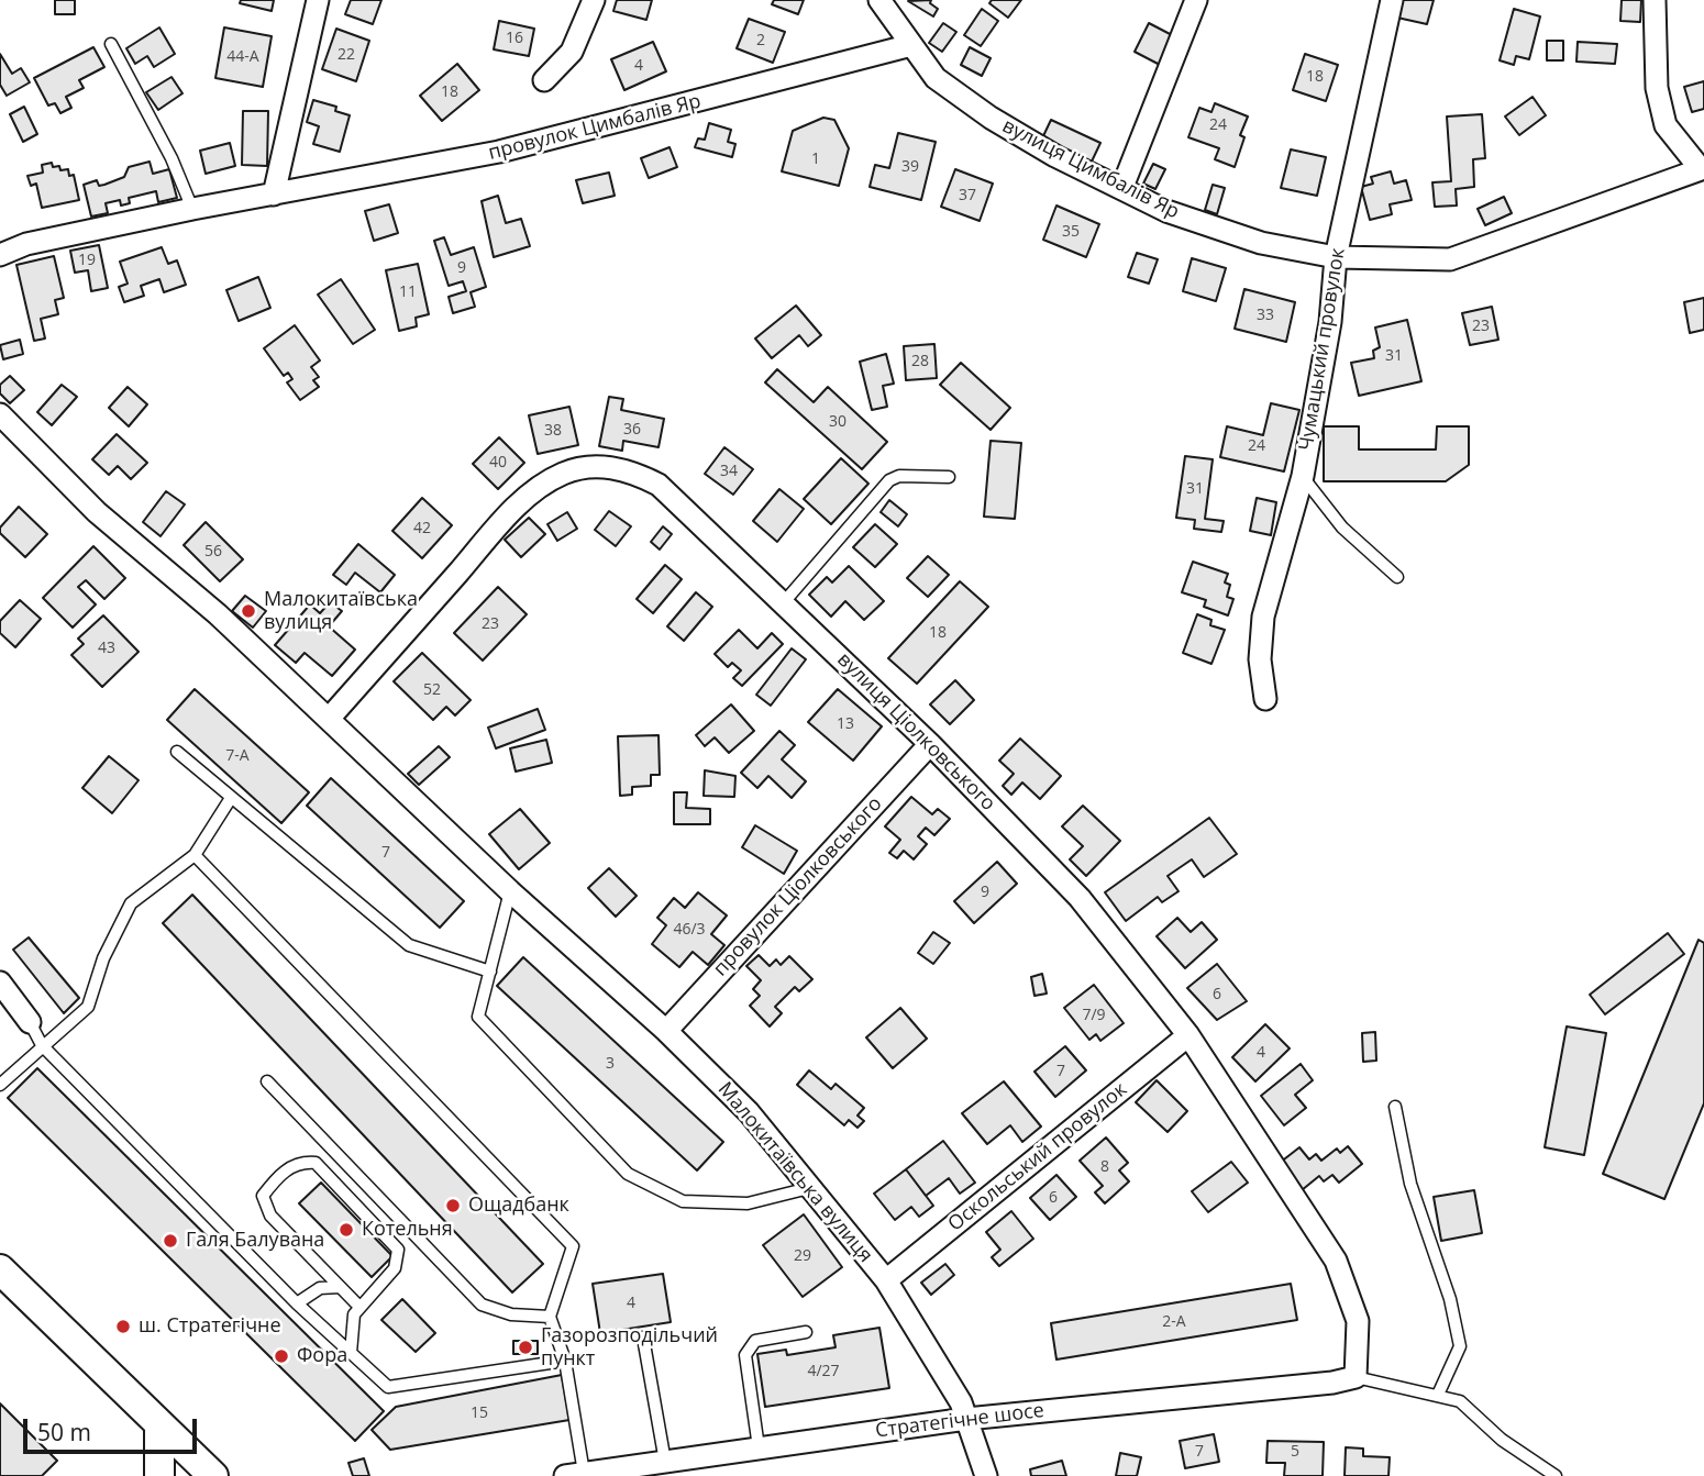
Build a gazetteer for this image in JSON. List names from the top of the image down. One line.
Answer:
{"streets":{"street":["провулок Цимбалів Яр","вулиця Цимбалів Яр","Чумацький провулок","вулиця Ціолковського","провулок Ціолковського","Оскольський провулок","Малокитаївська вулиця","Стратегічне шосе"]},"crossings":[["провулок Цимбалів Яр","вулиця Цимбалів Яр"],["вулиця Цимбалів Яр","Чумацький провулок"],["вулиця Ціолковського","провулок Ціолковського"],["вулиця Ціолковського","Оскольський провулок"],["вулиця Ціолковського","Малокитаївська вулиця"],["вулиця Ціолковського","Стратегічне шосе"],["провулок Ціолковського","Малокитаївська вулиця"],["Оскольський провулок","Малокитаївська вулиця"],["Малокитаївська вулиця","Стратегічне шосе"]],"places":["Малокитаївська вулиця","Ощадбанк","Котельня","Галя Балувана","ш. Стратегічне","Газорозподільчий пункт","Фора"],"house_numbers":["16","2","22","44-А","4","18","18","24","1","39","37","35","19","9","11","33","23","31","28","30","36","38","24","40","34","31","42","56","23","18","43","52","13","7-А","7","9","46/3","6","7/9","4","3","7","8","6","29","4","2-А","4/27","15","7","5"],"scale_bar":"50 m"}
